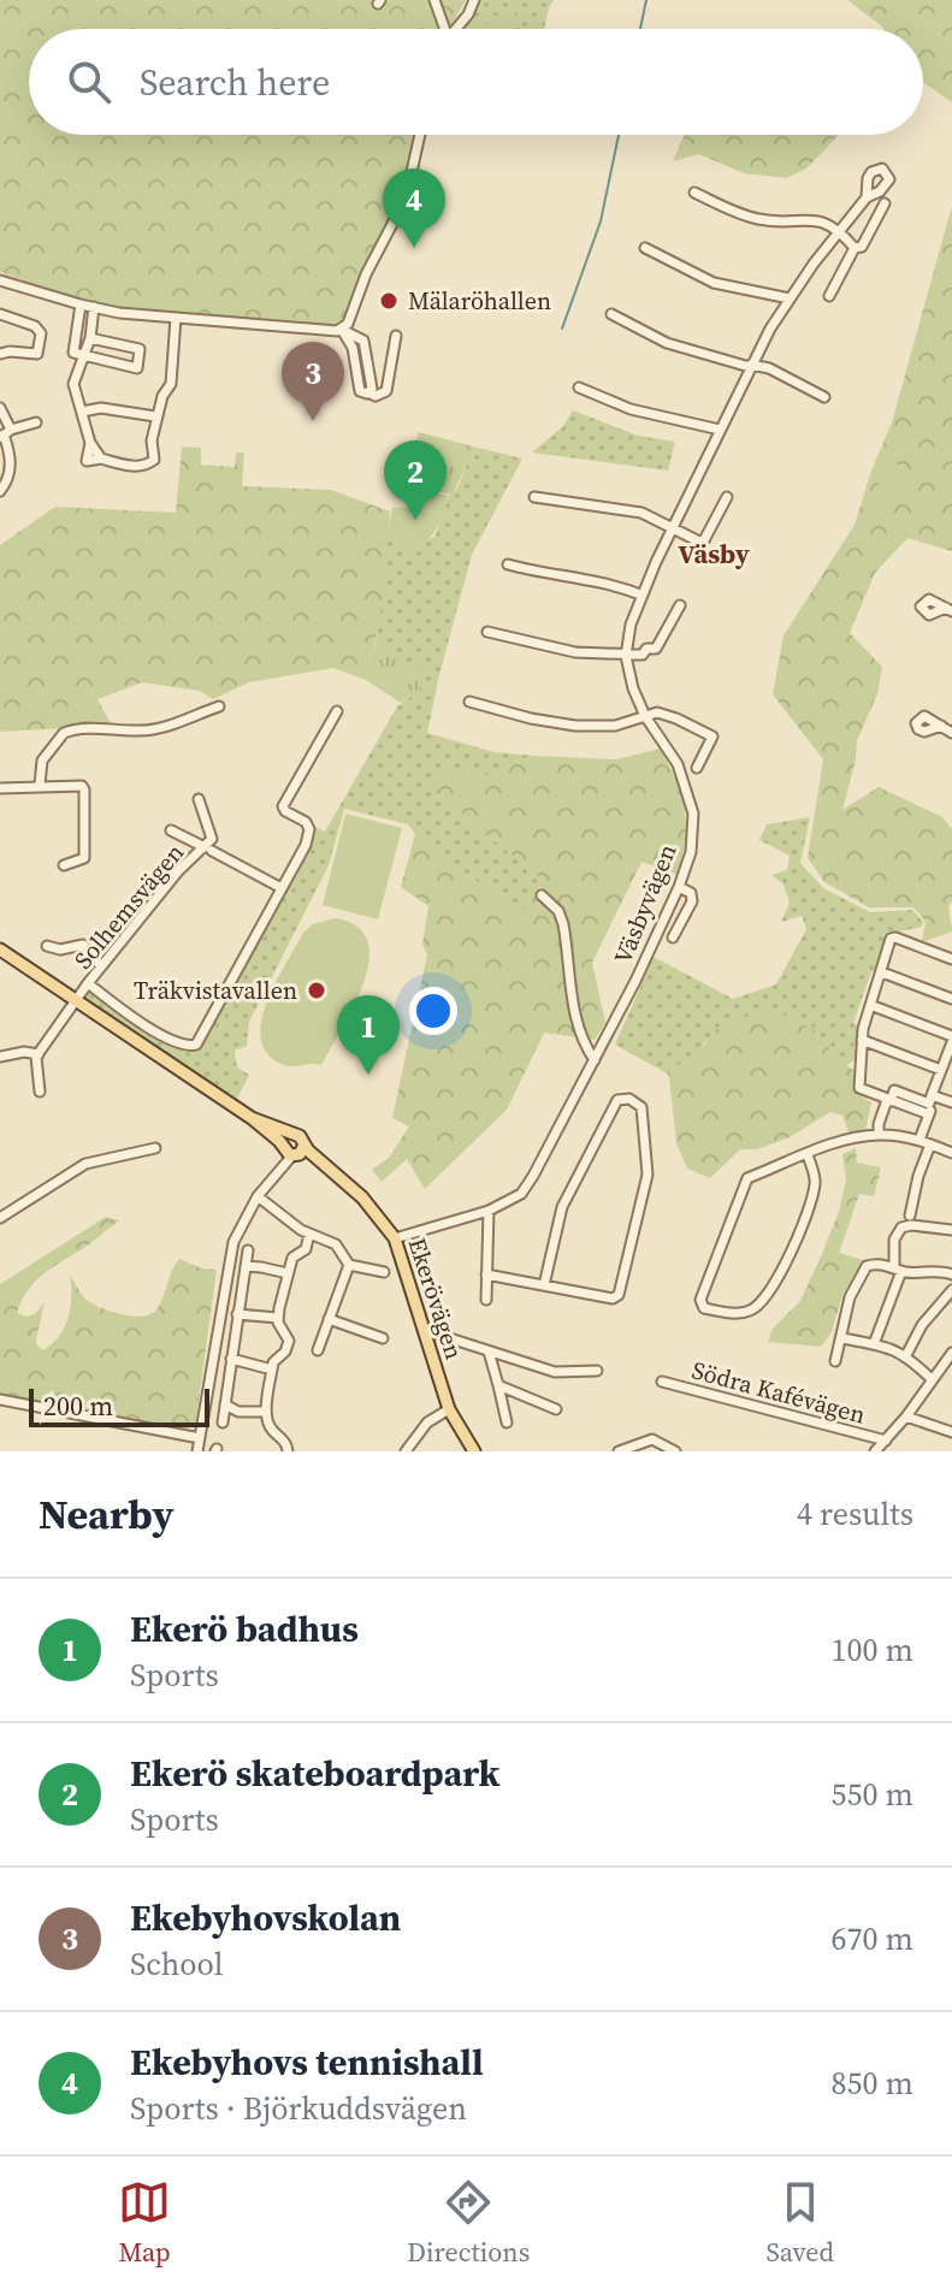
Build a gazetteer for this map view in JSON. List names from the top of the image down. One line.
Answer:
{"streets":{"main road":["Ekerövägen"],"street":["Väsbyvägen","Solhemsvägen","Södra Kafévägen"]},"crossings":[["Väsbyvägen","Ekerövägen"],["Solhemsvägen","Ekerövägen"]],"districts":["Väsby"],"places":["Mälaröhallen","Träkvistavallen"],"scale_bar":"200 m","page":{"search":"Search here","pins":["4","3","2","1"],"scale":"200 m","heading":["Nearby","4 results"],"list":[{"mark":"1","name":"Ekerö badhus","note":"Sports","value":"100 m"},{"mark":"2","name":"Ekerö skateboardpark","note":"Sports","value":"550 m"},{"mark":"3","name":"Ekebyhovskolan","note":"School","value":"670 m"},{"mark":"4","name":"Ekebyhovs tennishall","note":"Sports · Björkuddsvägen","value":"850 m"}],"nav":["Map","Directions","Saved"]}}
